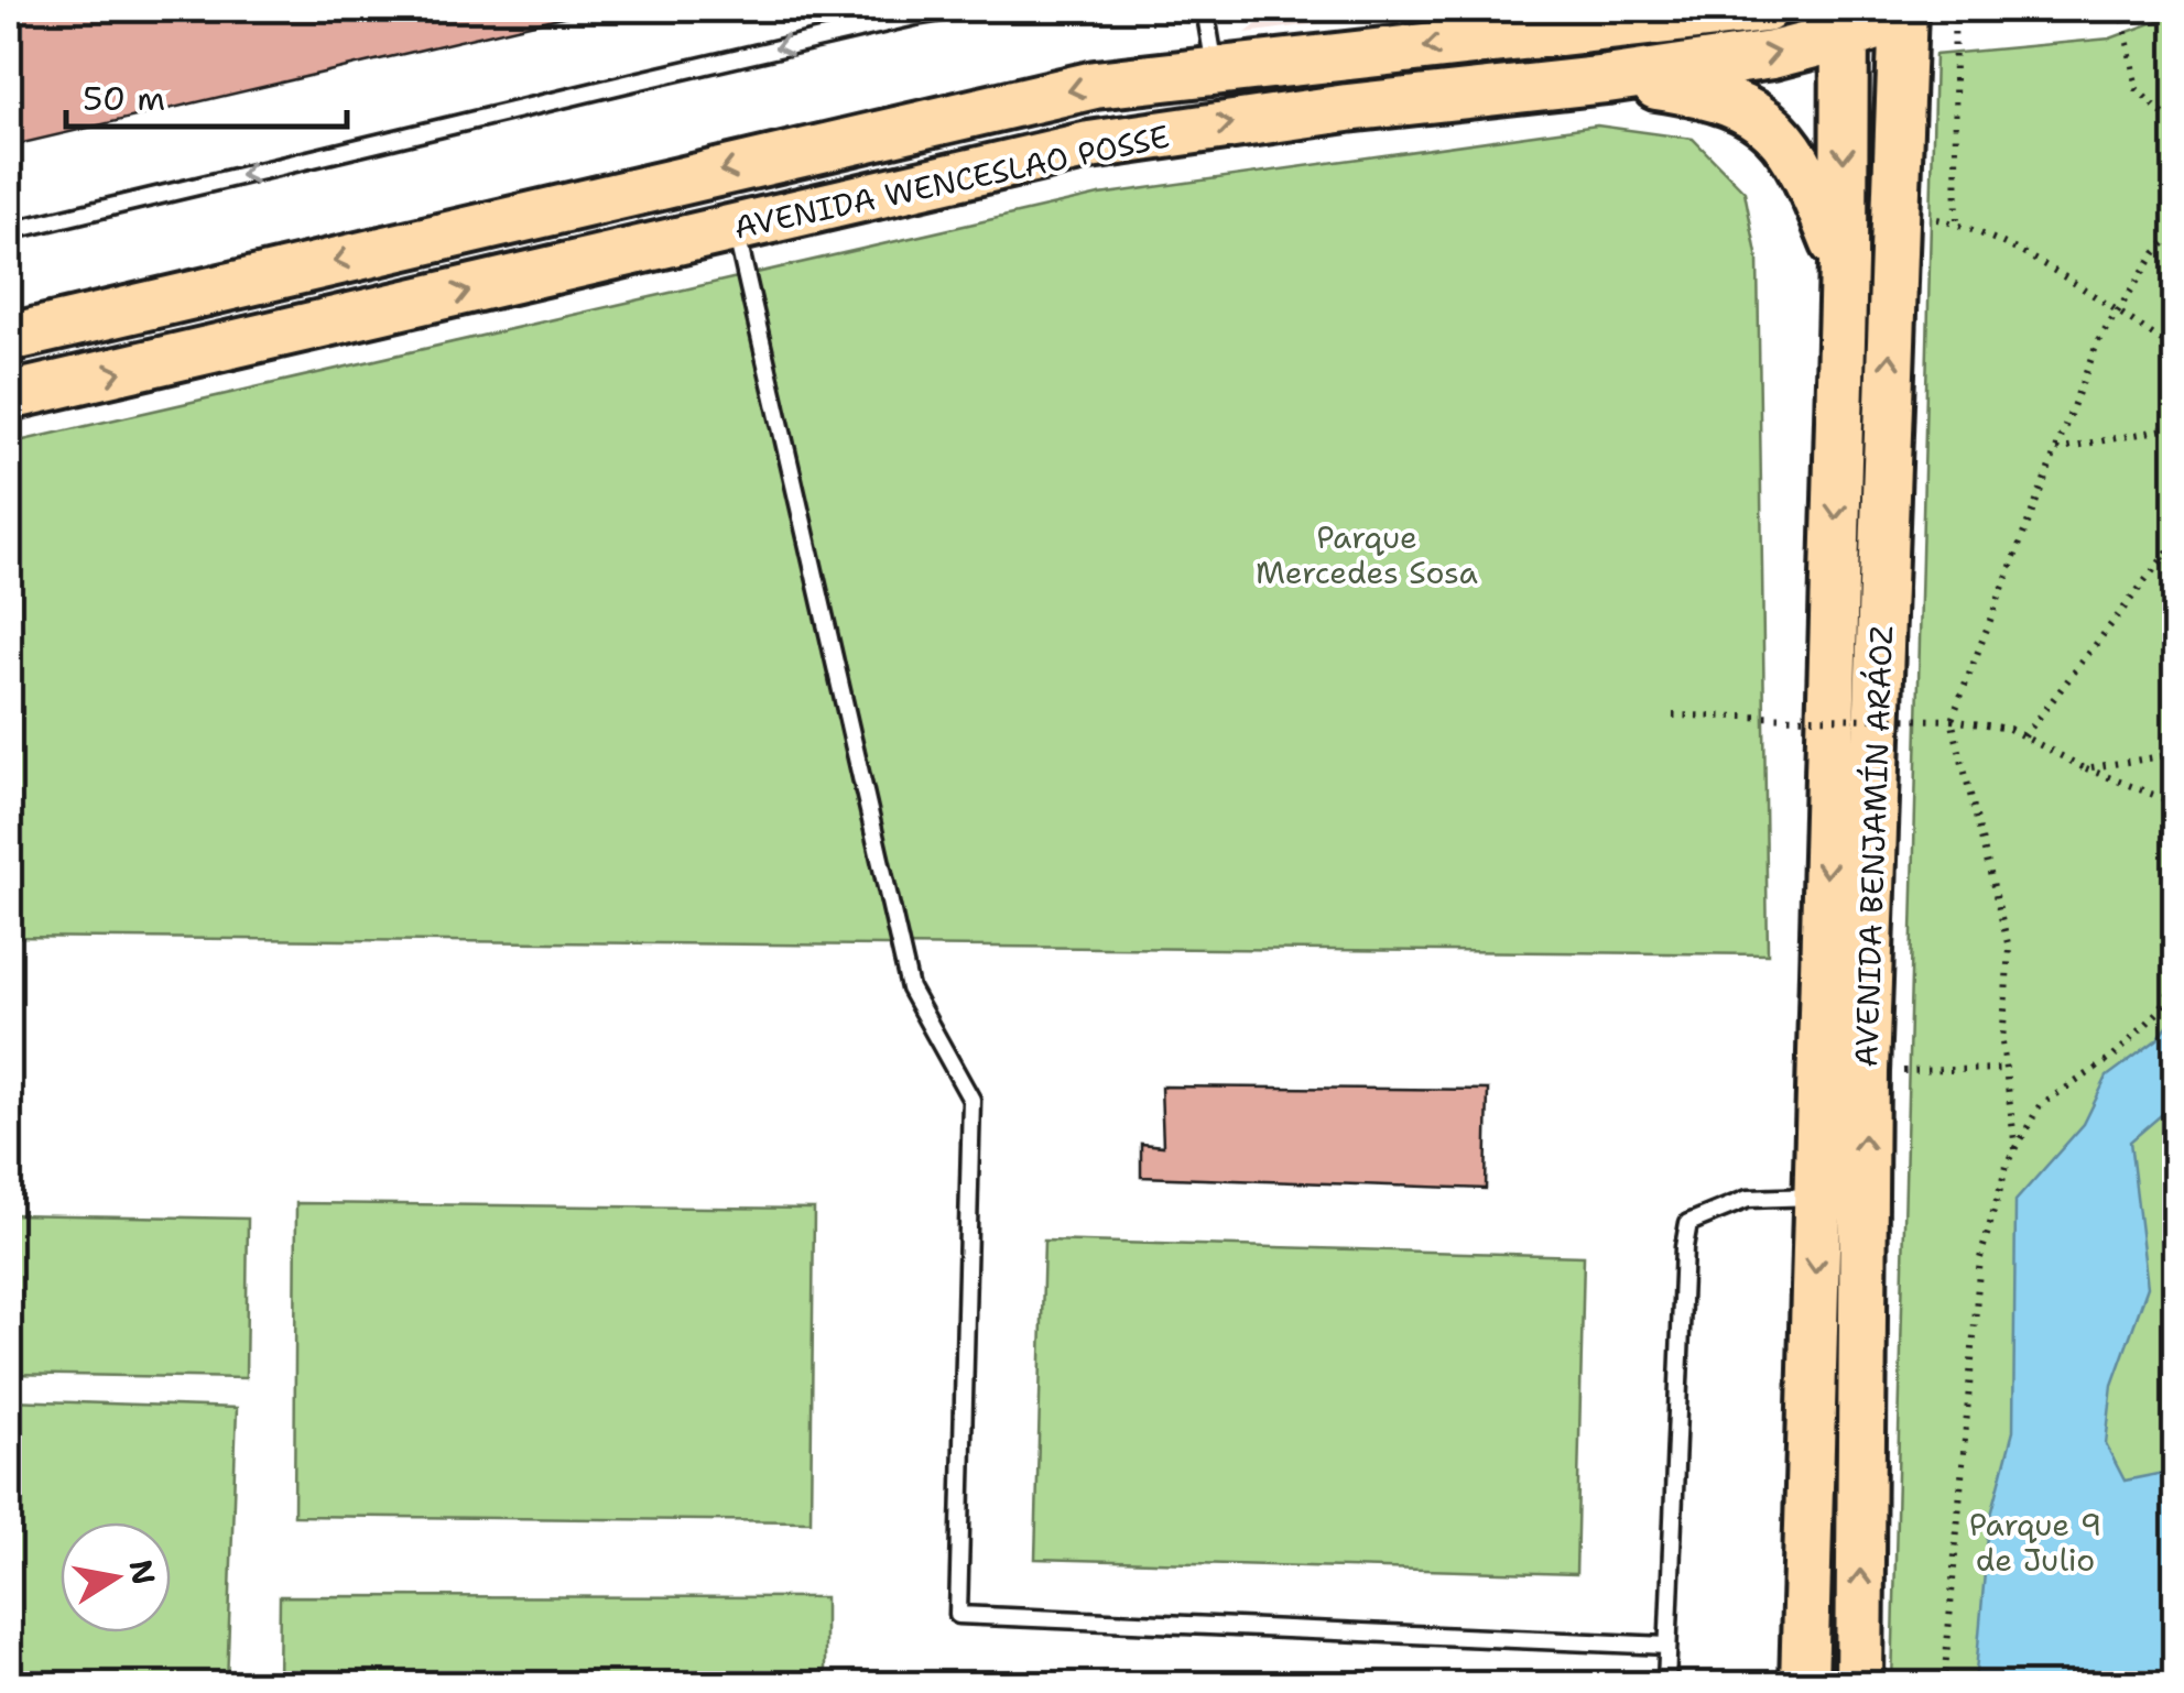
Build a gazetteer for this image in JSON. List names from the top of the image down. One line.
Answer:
{"streets":{"main road":["AVENIDA WENCESLAO POSSE","AVENIDA BENJAMÍN ARÁOZ"]},"crossings":[["AVENIDA WENCESLAO POSSE","AVENIDA BENJAMÍN ARÁOZ"]],"parks":["Parque Mercedes Sosa","Parque 9 de Julio"],"scale_bar":"50 m","north":"right"}
